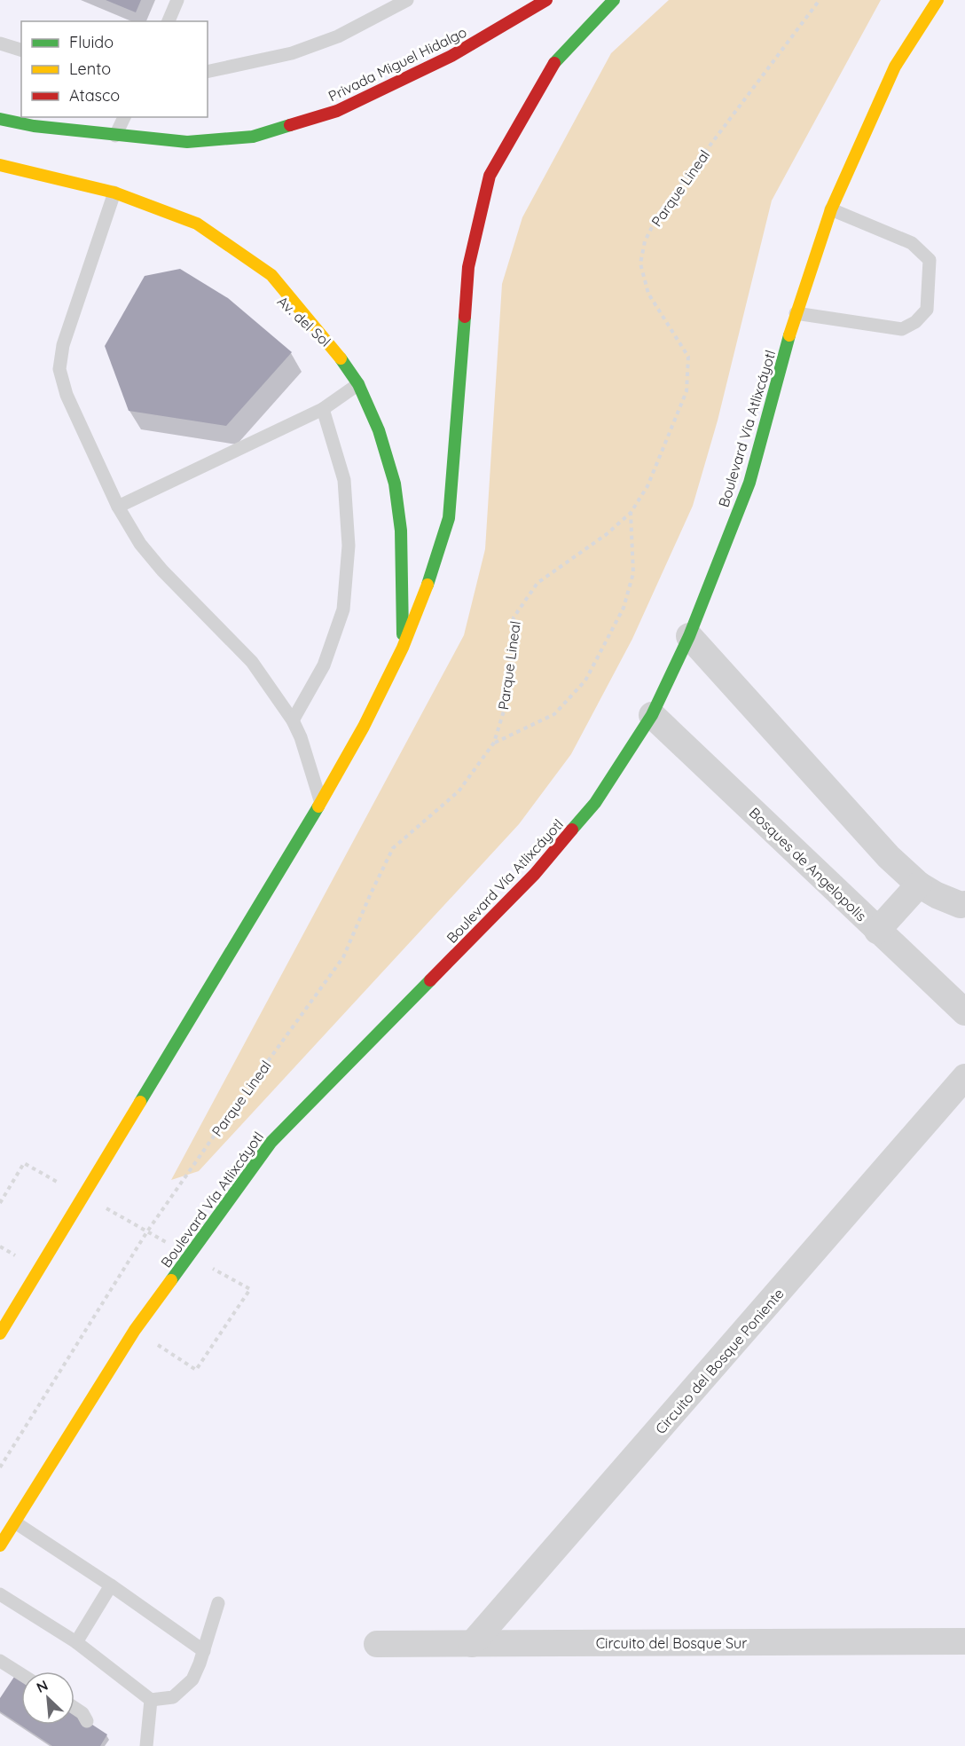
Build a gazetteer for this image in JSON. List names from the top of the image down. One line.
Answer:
{"streets":{"main road":["Privada Miguel Hidalgo","Boulevard Vía Atlixcáyotl"],"street":["Bosques de Angelopolis","Circuito del Bosque Poniente","Circuito del Bosque Sur"],"path":["Parque Lineal"]},"crossings":[["Boulevard Vía Atlixcáyotl","Bosques de Angelopolis"],["Circuito del Bosque Poniente","Circuito del Bosque Sur"]],"legend":["Fluido","Lento","Atasco"],"north":"top left"}
